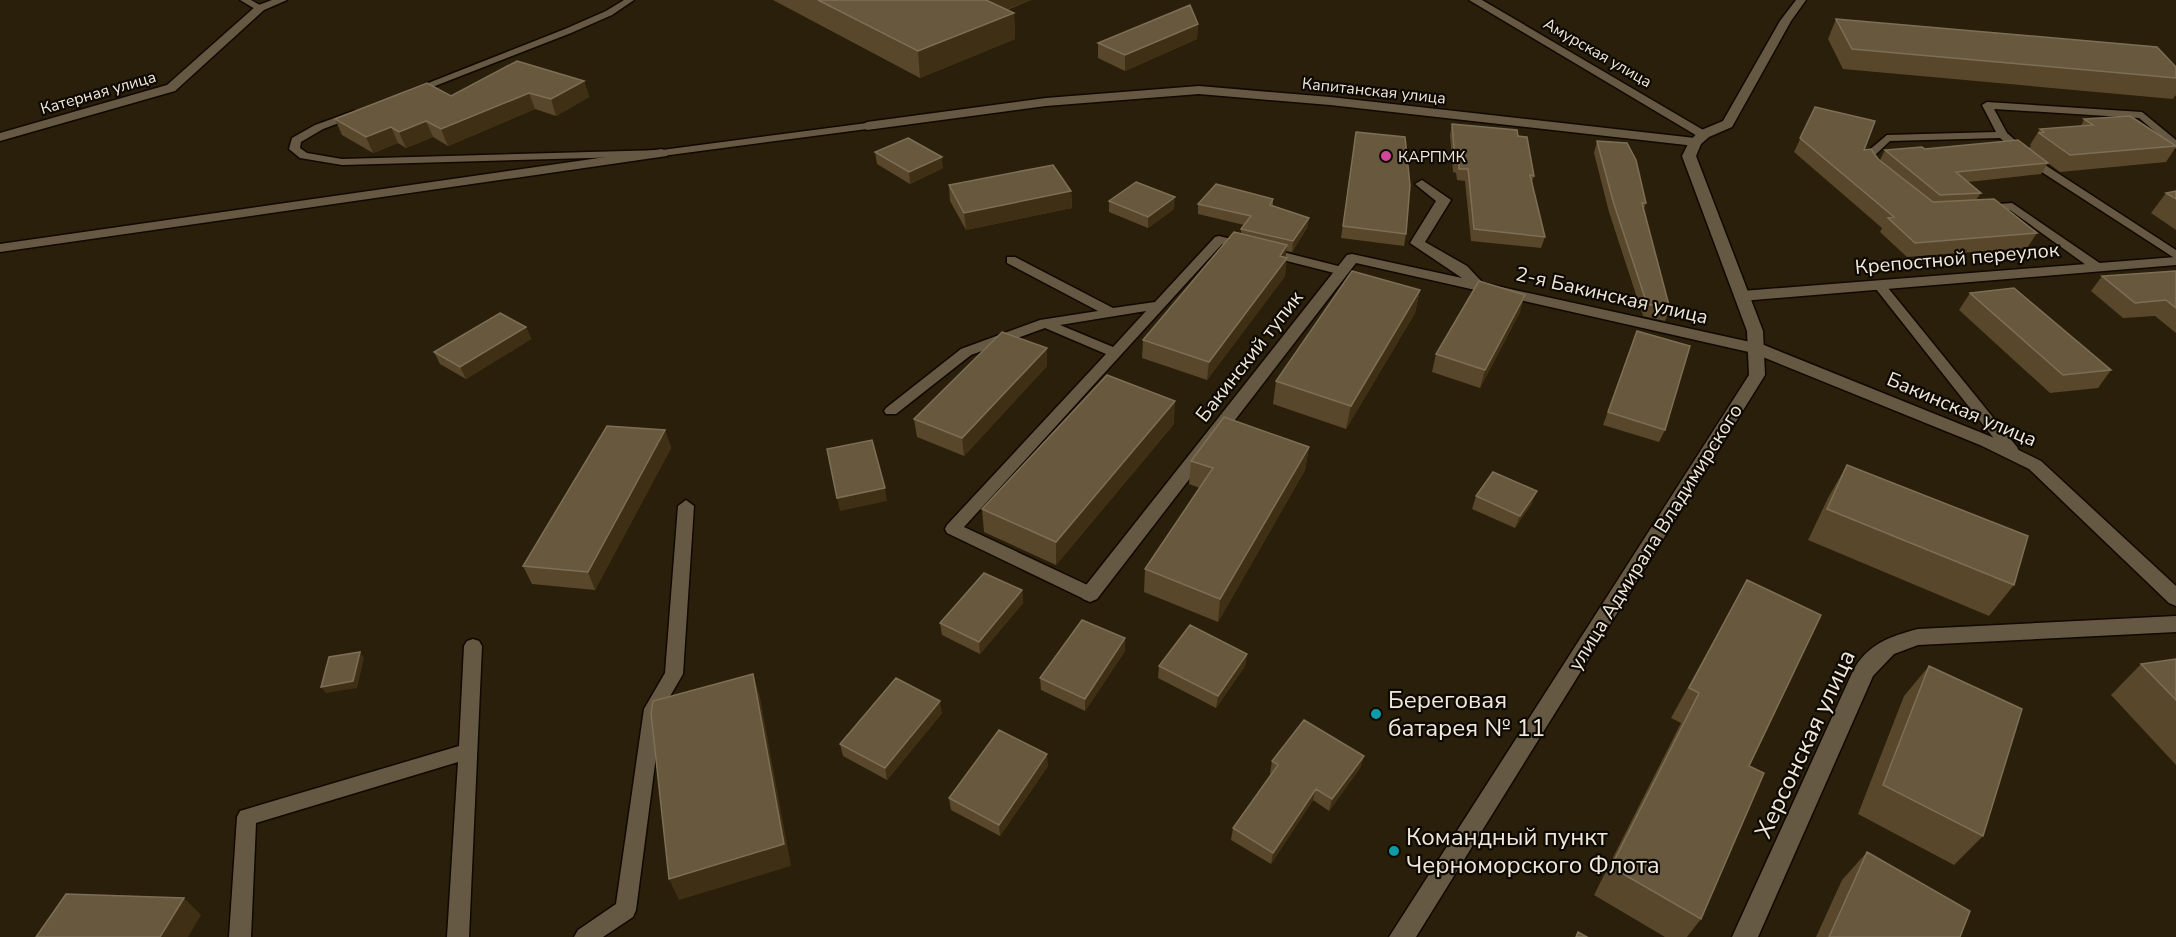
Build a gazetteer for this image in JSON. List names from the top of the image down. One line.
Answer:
{"streets":{"street":["Амурская улица","Капитанская улица","Катерная улица","Крепостной переулок","2-я Бакинская улица","Бакинский тупик","Бакинская улица","улица Адмирала Владимирского","Херсонская улица"]},"crossings":[["Амурская улица","Капитанская улица"],["Амурская улица","улица Адмирала Владимирского"],["Капитанская улица","улица Адмирала Владимирского"],["Крепостной переулок","улица Адмирала Владимирского"],["2-я Бакинская улица","Бакинский тупик"],["2-я Бакинская улица","Бакинская улица"],["2-я Бакинская улица","улица Адмирала Владимирского"],["Бакинская улица","улица Адмирала Владимирского"]],"places":["КАРПМК","Береговая батарея № 11","Командный пункт Черноморского Флота"]}
